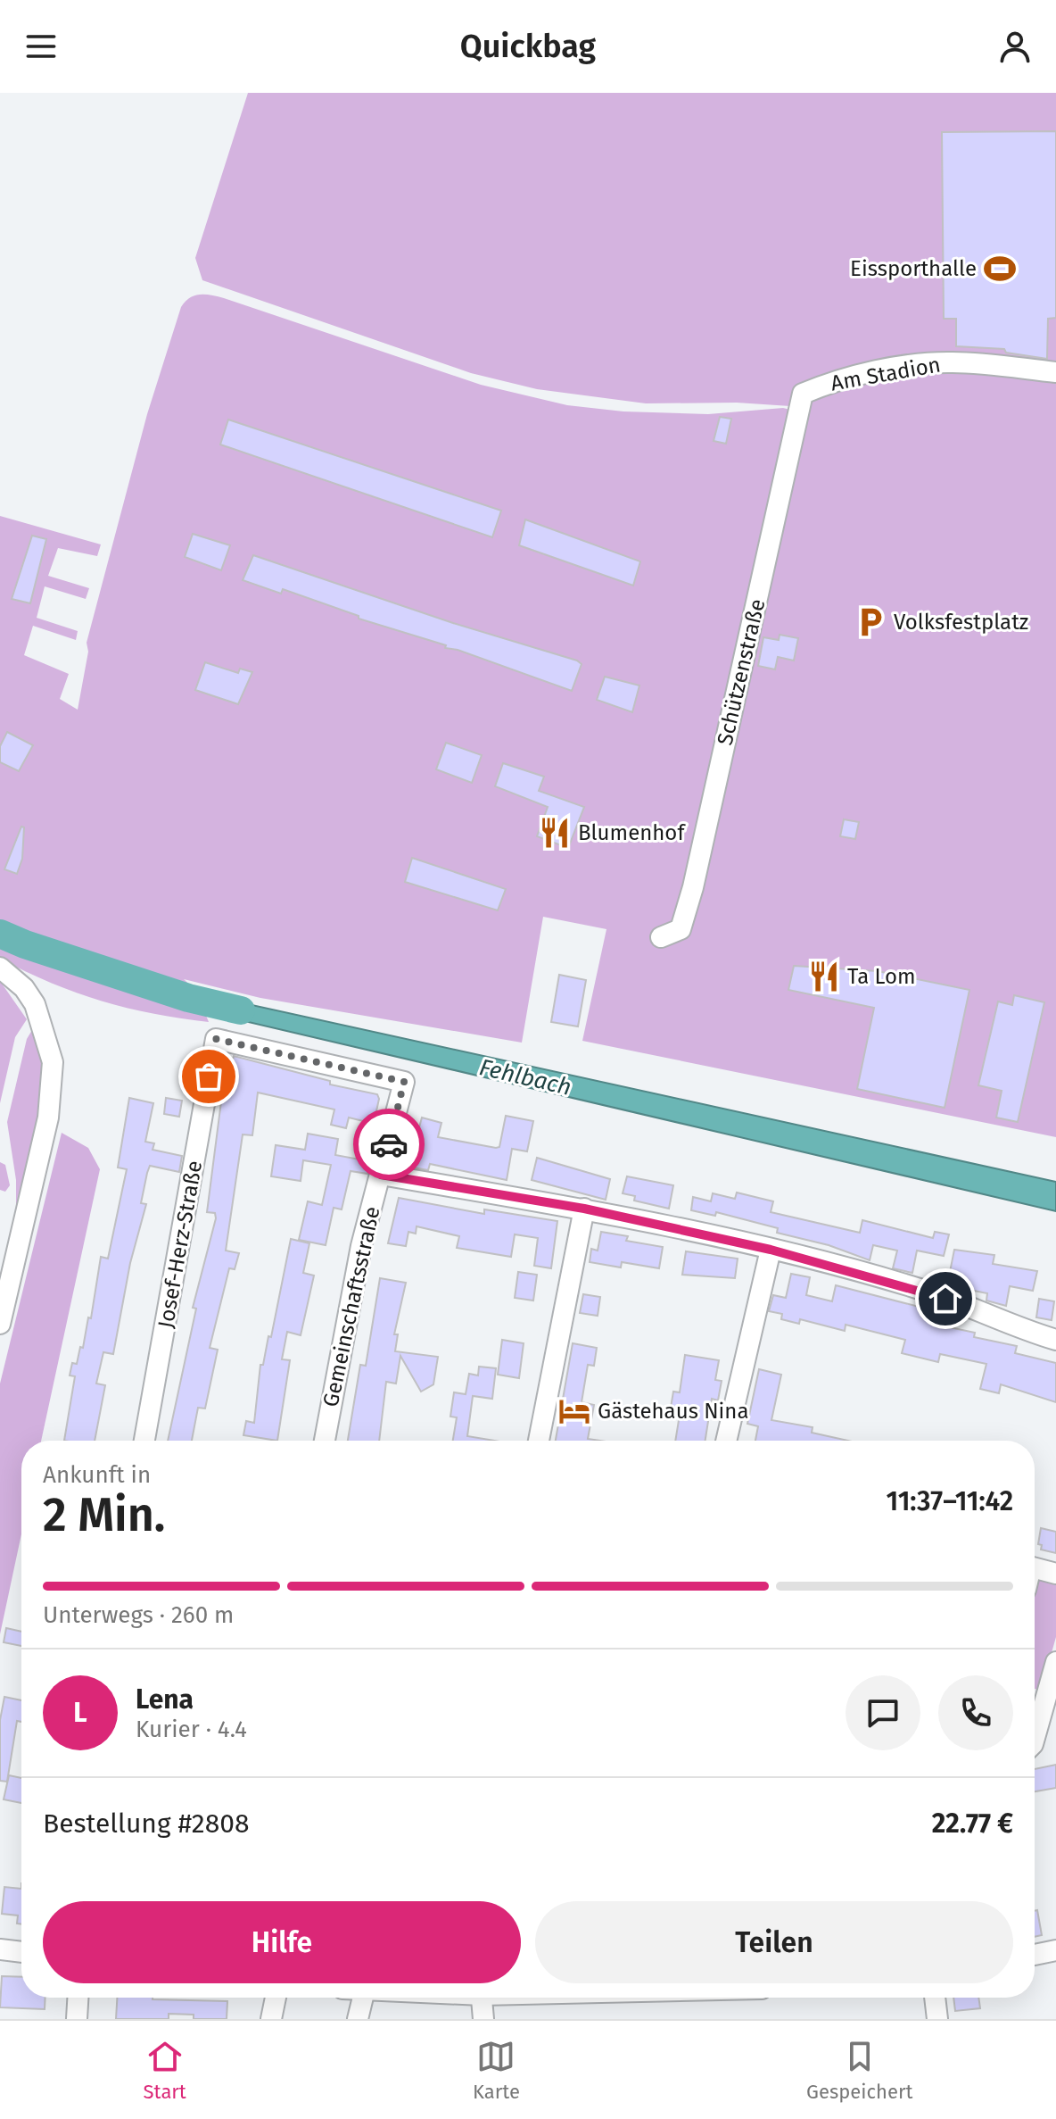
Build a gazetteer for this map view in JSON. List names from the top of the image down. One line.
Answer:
{"streets":{"street":["Am Stadion","Schützenstraße","Josef-Herz-Straße","Gemeinschaftsstraße"]},"crossings":[["Am Stadion","Schützenstraße"],["Josef-Herz-Straße","Gemeinschaftsstraße"]],"water":["Fehlbach"],"places":{"sports":["Eissporthalle"],"parking":["Volksfestplatz"],"restaurant":["Blumenhof","Ta Lom"],"hotel":["Gästehaus Nina"]},"page":{"header":"Quickbag","heading":["2 Min.","Ankunft in","11:37–11:42"],"panel":["Lena","Kurier · 4.4","Bestellung #2808","22.77 €"],"bar":"Unterwegs · 260 m","round":"L","buttons":["Hilfe","Teilen"],"tabs":["Start","Karte","Gespeichert"]}}
